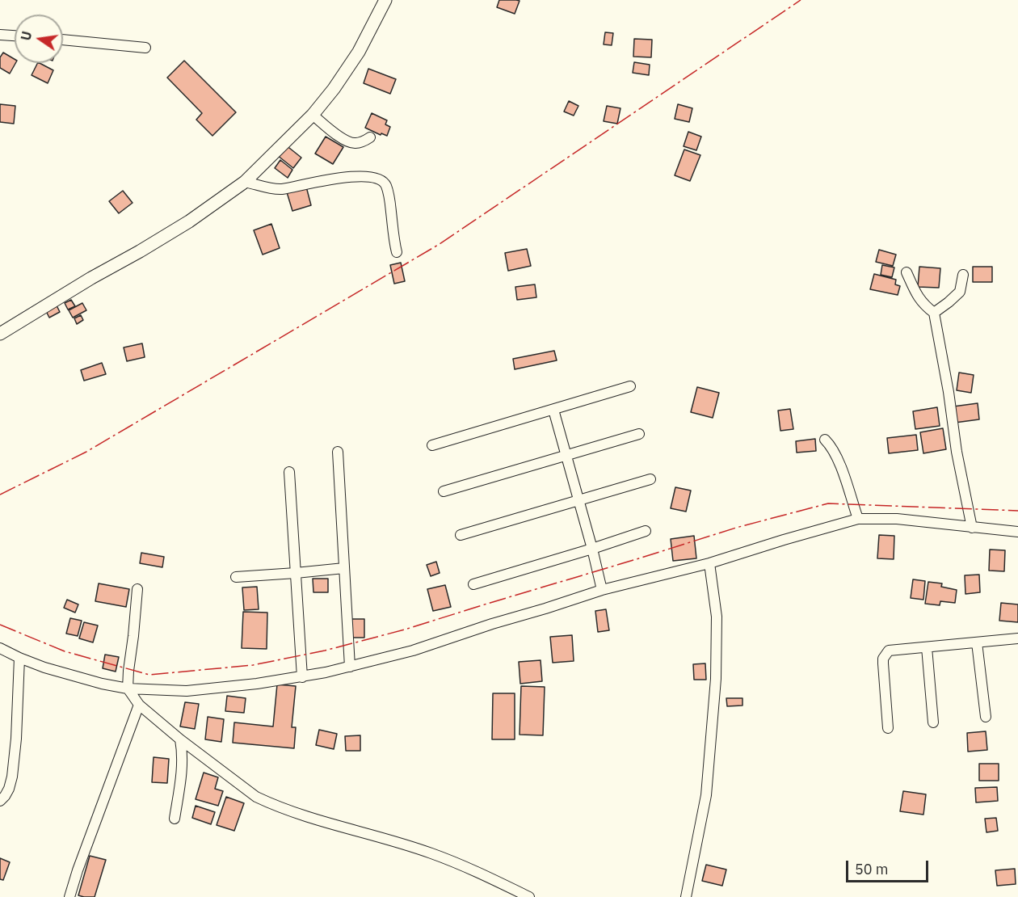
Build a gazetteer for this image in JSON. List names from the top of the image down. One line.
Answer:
{"scale_bar":"50 m","north":"left"}
